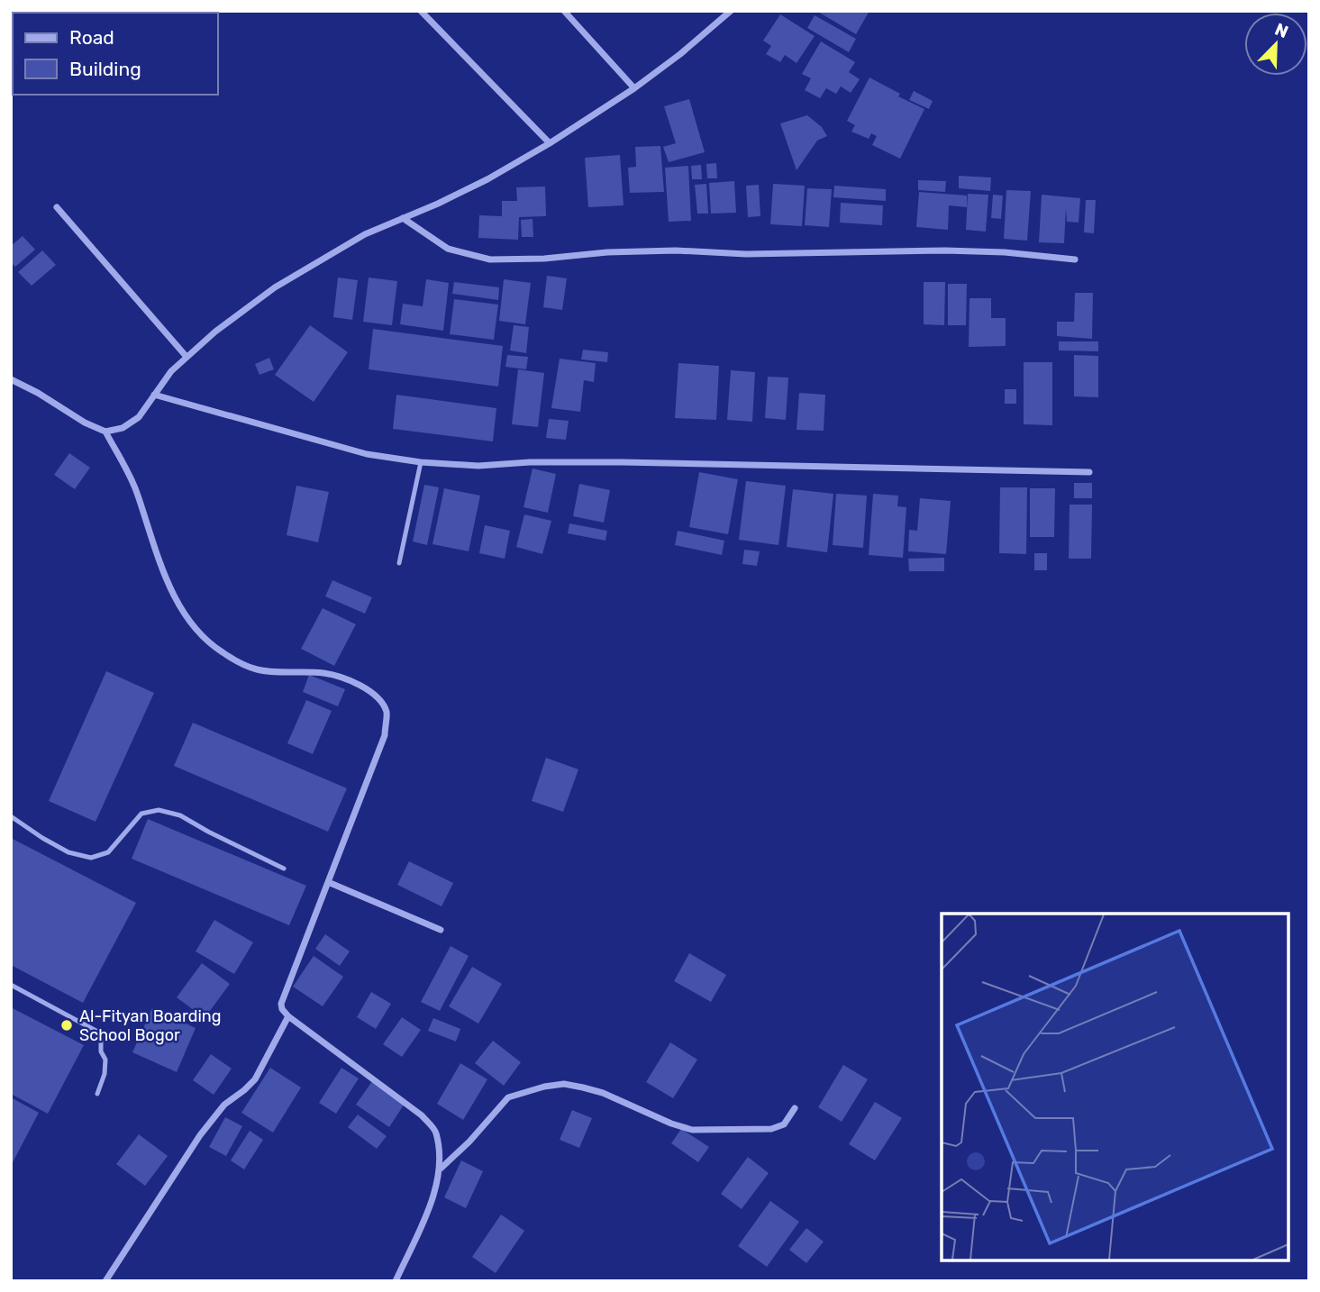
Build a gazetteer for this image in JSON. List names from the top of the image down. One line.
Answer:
{"places":["Al-Fityan Boarding School Bogor"],"legend":["Road","Building"],"north":"top right"}
